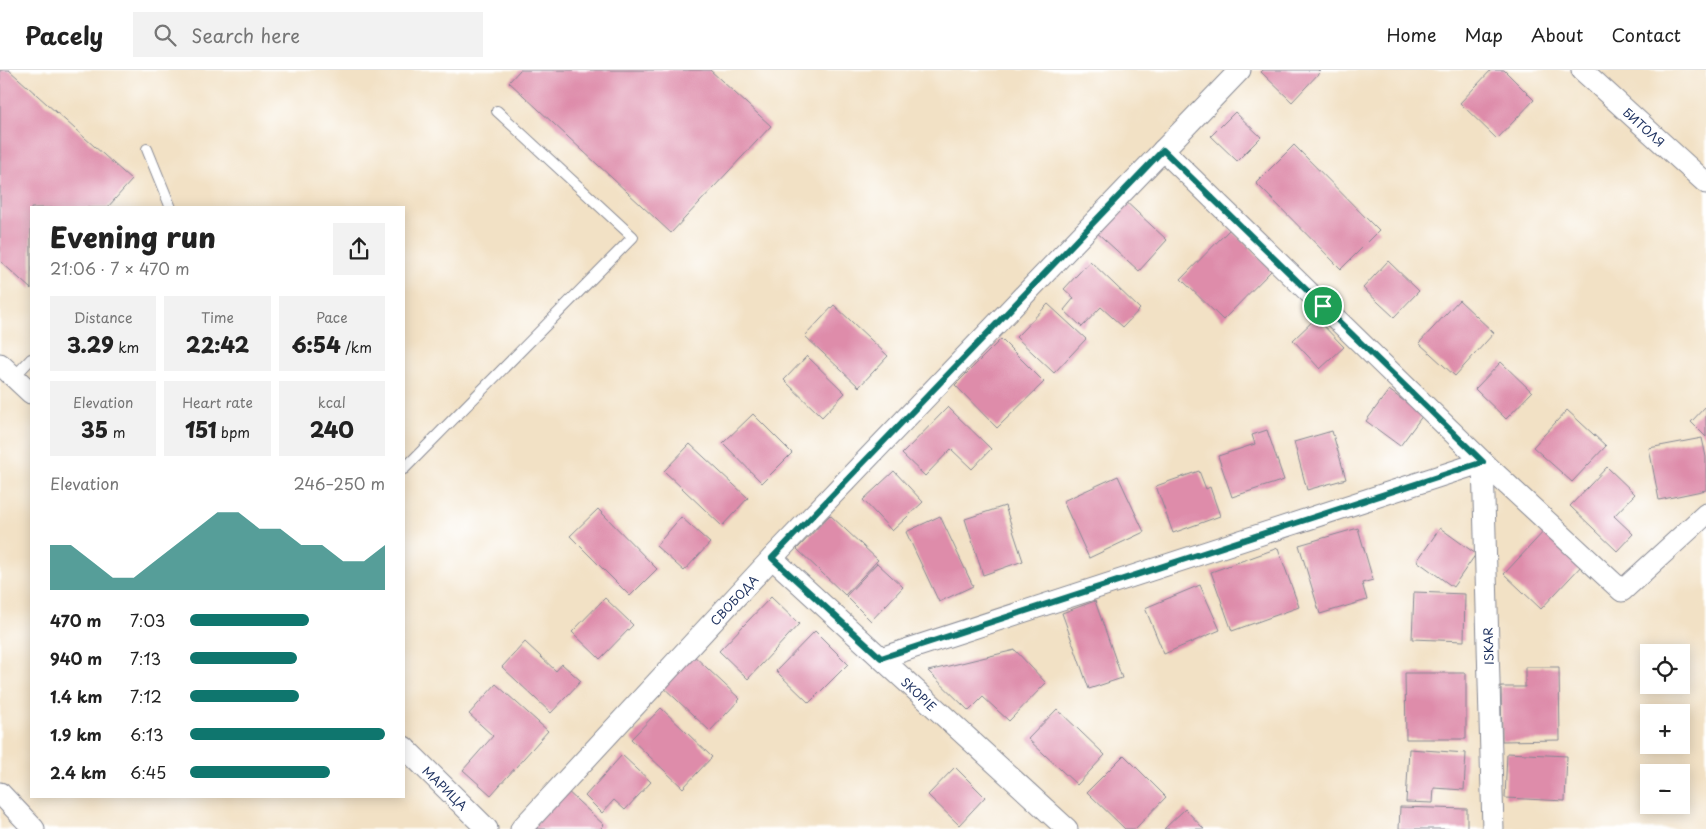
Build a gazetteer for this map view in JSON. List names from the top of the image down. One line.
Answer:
{"streets":{"street":["БИТОЛЯ","СВОБОДА","ISKAR","SKOPIE","МАРИЦА"]},"crossings":[["СВОБОДА","SKOPIE"]],"page":{"header":"Pacely","search":"Search here","nav":["Home","Map","About","Contact"],"heading":["Evening run","21:06 · 7 × 470 m"],"stats":[["Distance","3.29 km"],["Time","22:42"],["Pace","6:54 /km"],["Elevation","35 m"],["Heart rate","151 bpm"],["kcal","240"]],"chart":["Elevation","246–250 m"],"list":[{"name":"470 m","note":"7:03"},{"name":"940 m","note":"7:13"},{"name":"1.4 km","note":"7:12"},{"name":"1.9 km","note":"6:13"},{"name":"2.4 km","note":"6:45"}],"map_buttons":["+","−"]}}
